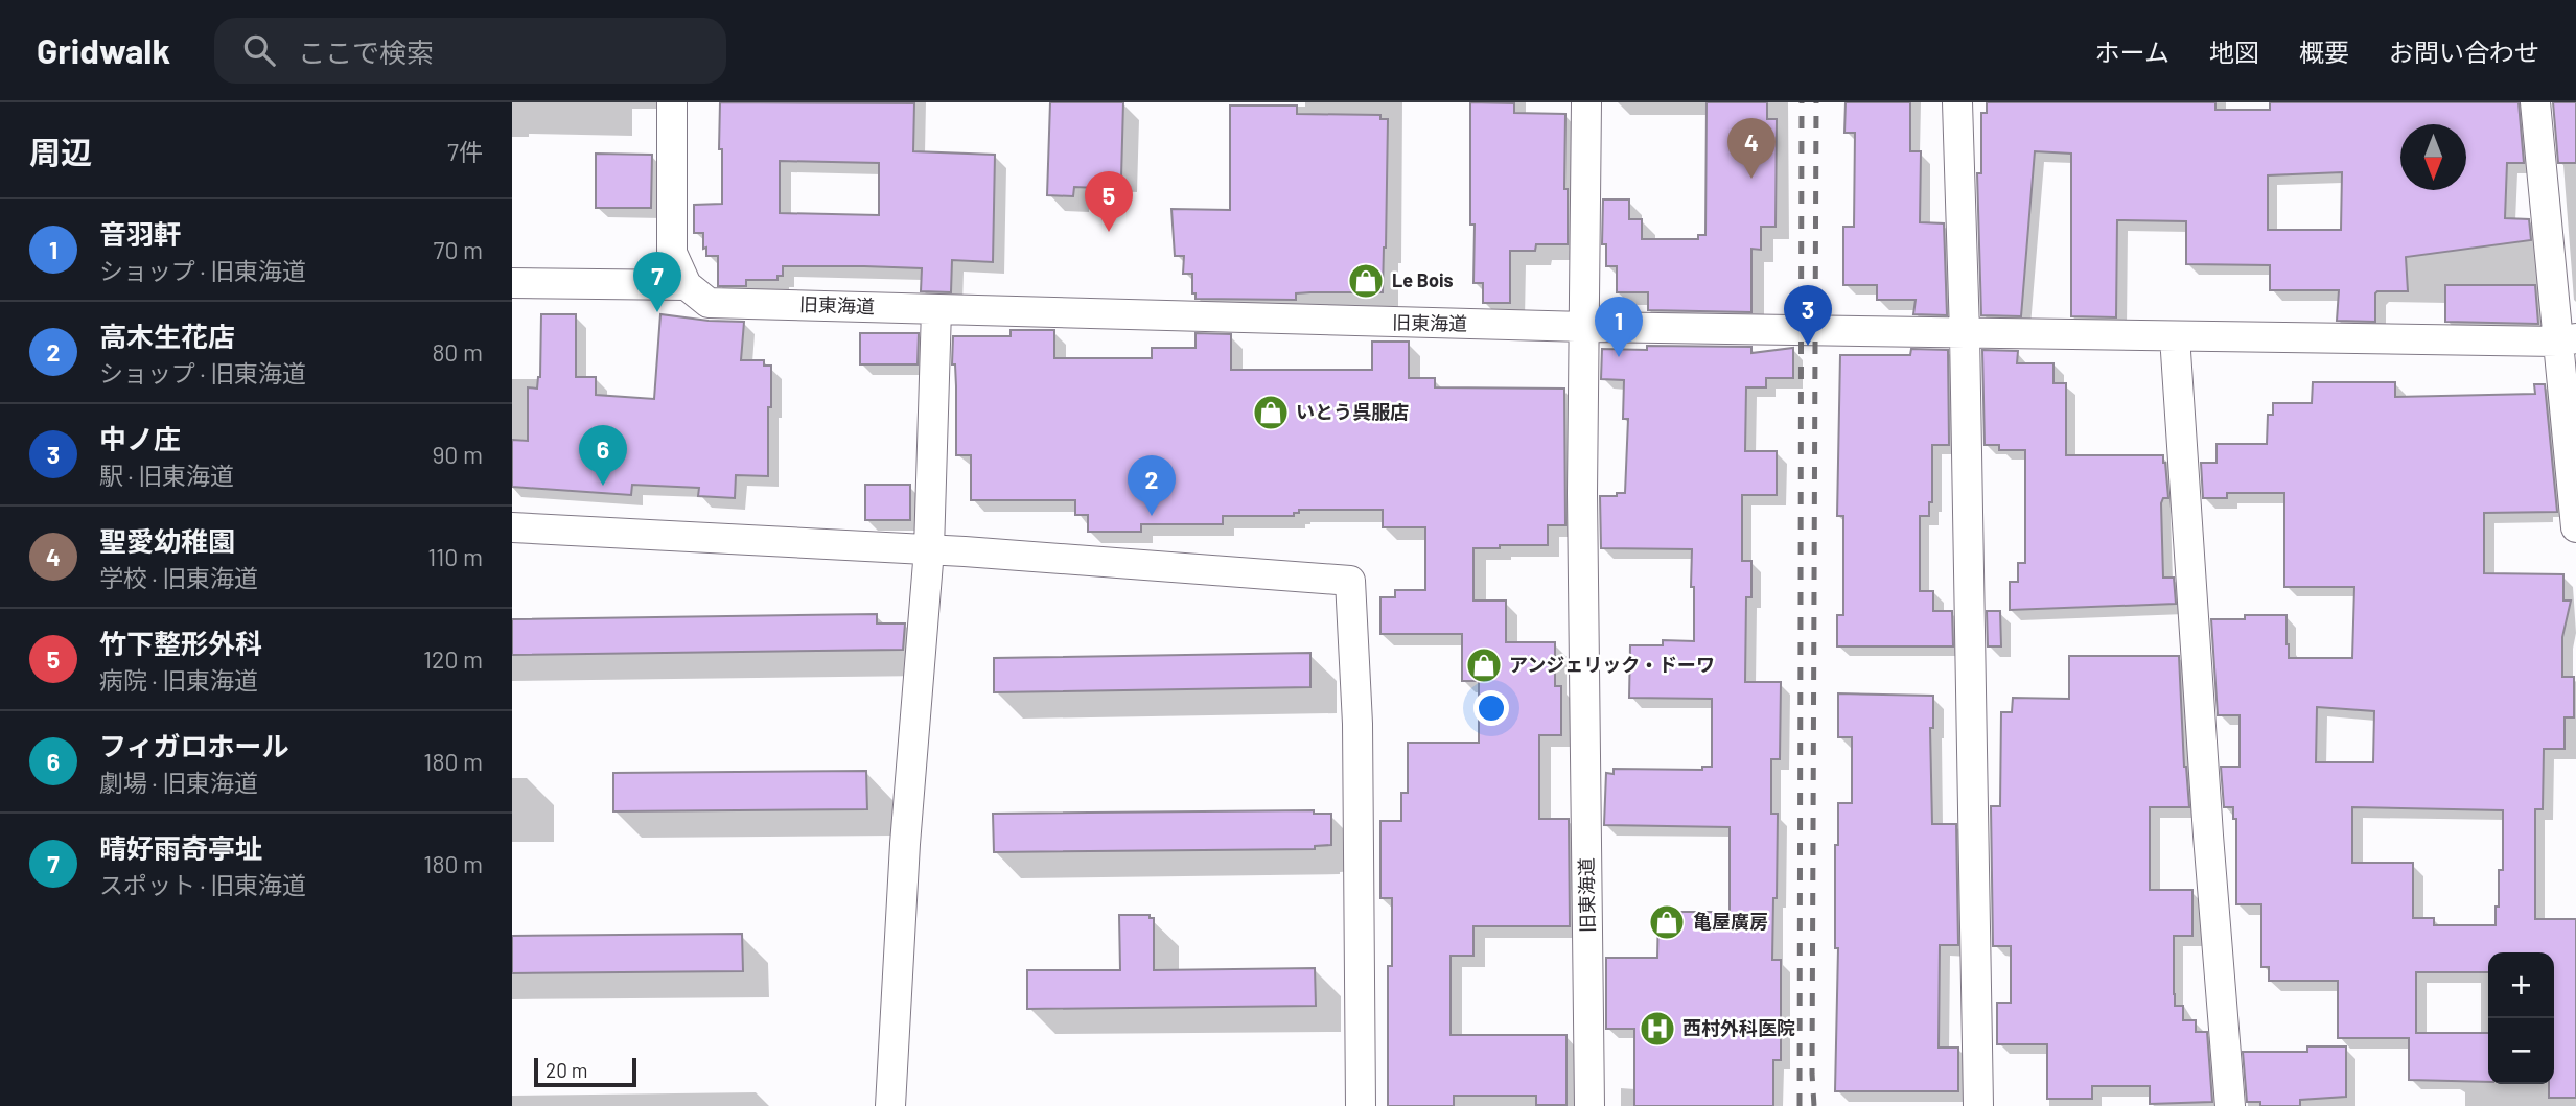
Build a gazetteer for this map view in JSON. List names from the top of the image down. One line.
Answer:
{"streets":{"street":["旧東海道"]},"places":{"shop":["Le Bois","いとう呉服店","アンジェリック・ドーワ","亀屋廣房"],"hospital":["西村外科医院"]},"scale_bar":"20 m","north":"bottom","page":{"header":"Gridwalk","search":"ここで検索","nav":["ホーム","地図","概要","お問い合わせ"],"heading":["周辺","7件"],"pins":["4","5","7","3","1","6","2"],"list":[{"mark":"1","name":"音羽軒","note":"ショップ · 旧東海道","value":"70 m"},{"mark":"2","name":"高木生花店","note":"ショップ · 旧東海道","value":"80 m"},{"mark":"3","name":"中ノ庄","note":"駅 · 旧東海道","value":"90 m"},{"mark":"4","name":"聖愛幼稚園","note":"学校 · 旧東海道","value":"110 m"},{"mark":"5","name":"竹下整形外科","note":"病院 · 旧東海道","value":"120 m"},{"mark":"6","name":"フィガロホール","note":"劇場 · 旧東海道","value":"180 m"},{"mark":"7","name":"晴好雨奇亭址","note":"スポット · 旧東海道","value":"180 m"}],"map_buttons":["+","−"],"scale":"20 m"}}
